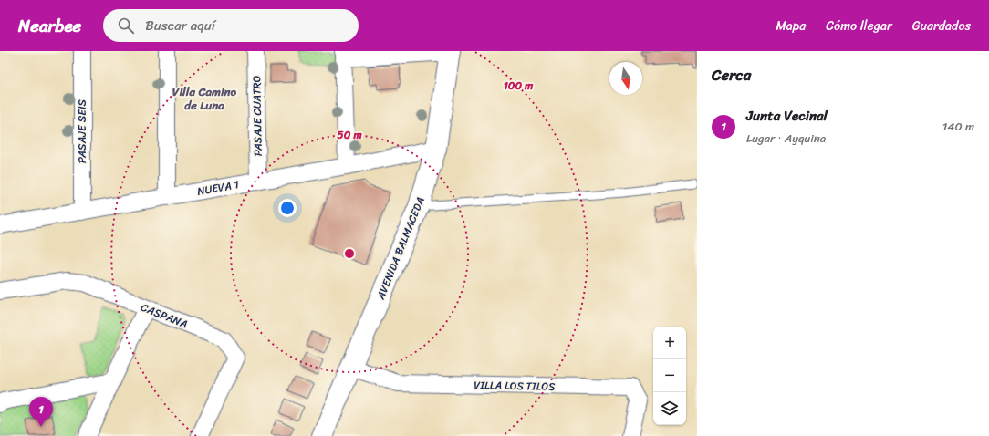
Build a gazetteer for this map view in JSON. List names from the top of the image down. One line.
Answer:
{"streets":{"main road":["AVENIDA BALMACEDA"],"street":["PASAJE CUATRO","PASAJE SEIS","NUEVA 1","CASPANA","VILLA LOS TILOS"]},"crossings":[["PASAJE CUATRO","NUEVA 1"],["PASAJE SEIS","NUEVA 1"],["NUEVA 1","AVENIDA BALMACEDA"],["AVENIDA BALMACEDA","VILLA LOS TILOS"]],"districts":["Villa Camino de Luna"],"north":"bottom","page":{"header":"Nearbee","search":"Buscar aquí","nav":["Mapa","Cómo llegar","Guardados"],"heading":"Cerca","list":[{"mark":"1","name":"Junta Vecinal","note":"Lugar · Ayquina","value":"140 m"}],"map_buttons":["+","−"],"pins":"1"},"rings":["100 m","50 m"]}
